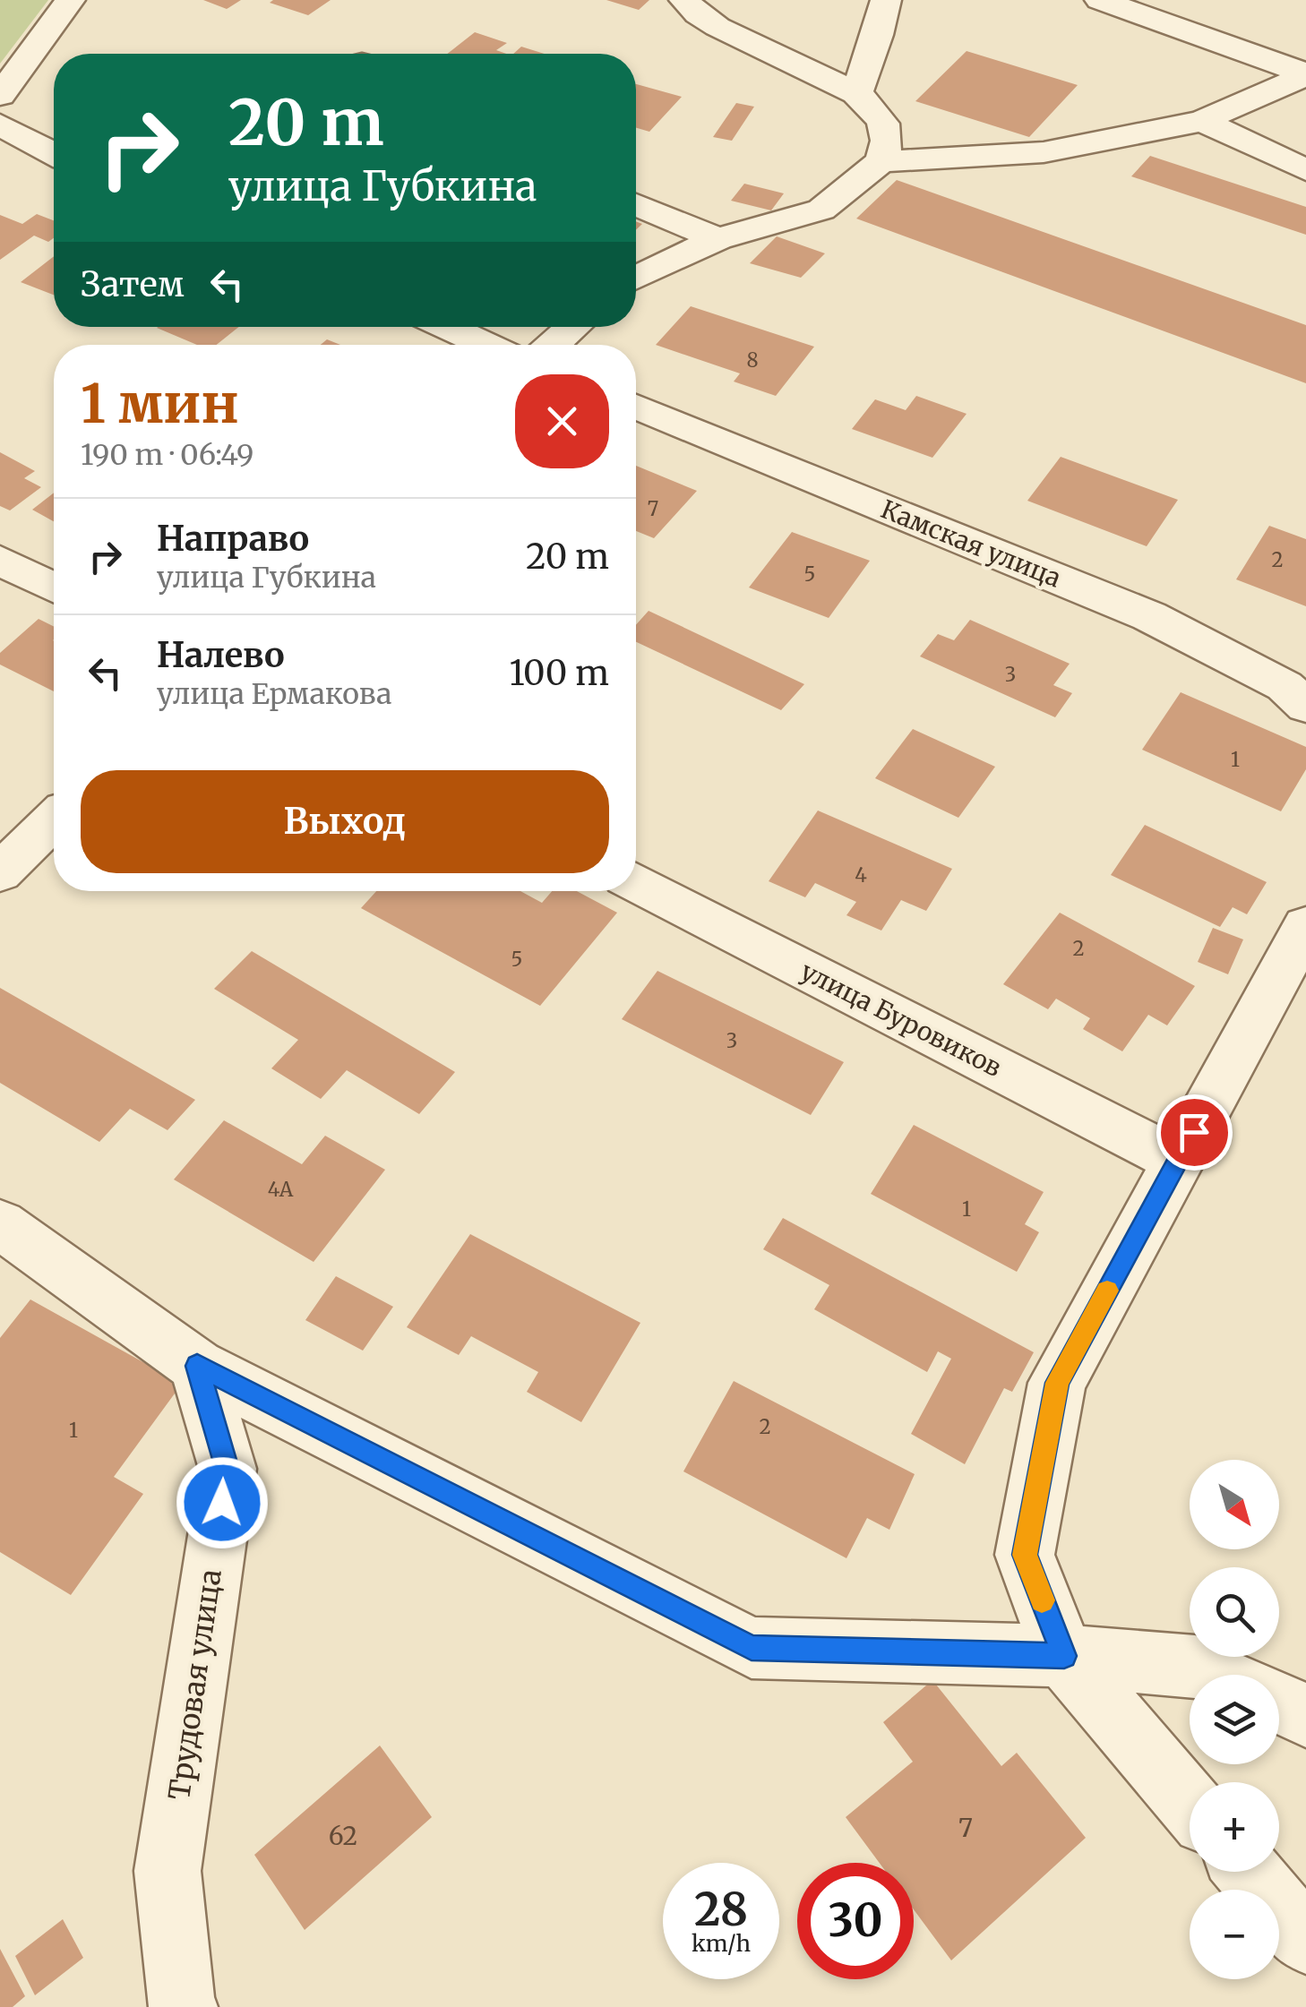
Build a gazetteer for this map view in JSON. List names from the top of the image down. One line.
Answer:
{"streets":{"street":["Камская улица","улица Буровиков","Трудовая улица"]},"house_numbers":["8","7","2","5","3","1","4","2","5","3","4А","1","2","1","7","62"],"north":"bottom right","page":{"turn":["20 m","улица Губкина"],"then":"Затем","heading":["1 мин","190 m · 06:49"],"list":[{"name":"Направо","note":"улица Губкина","value":"20 m"},{"name":"Налево","note":"улица Ермакова","value":"100 m"}],"buttons":"Выход","map_buttons":["+","−"],"speed":"28 km/h","limit":"30"}}
